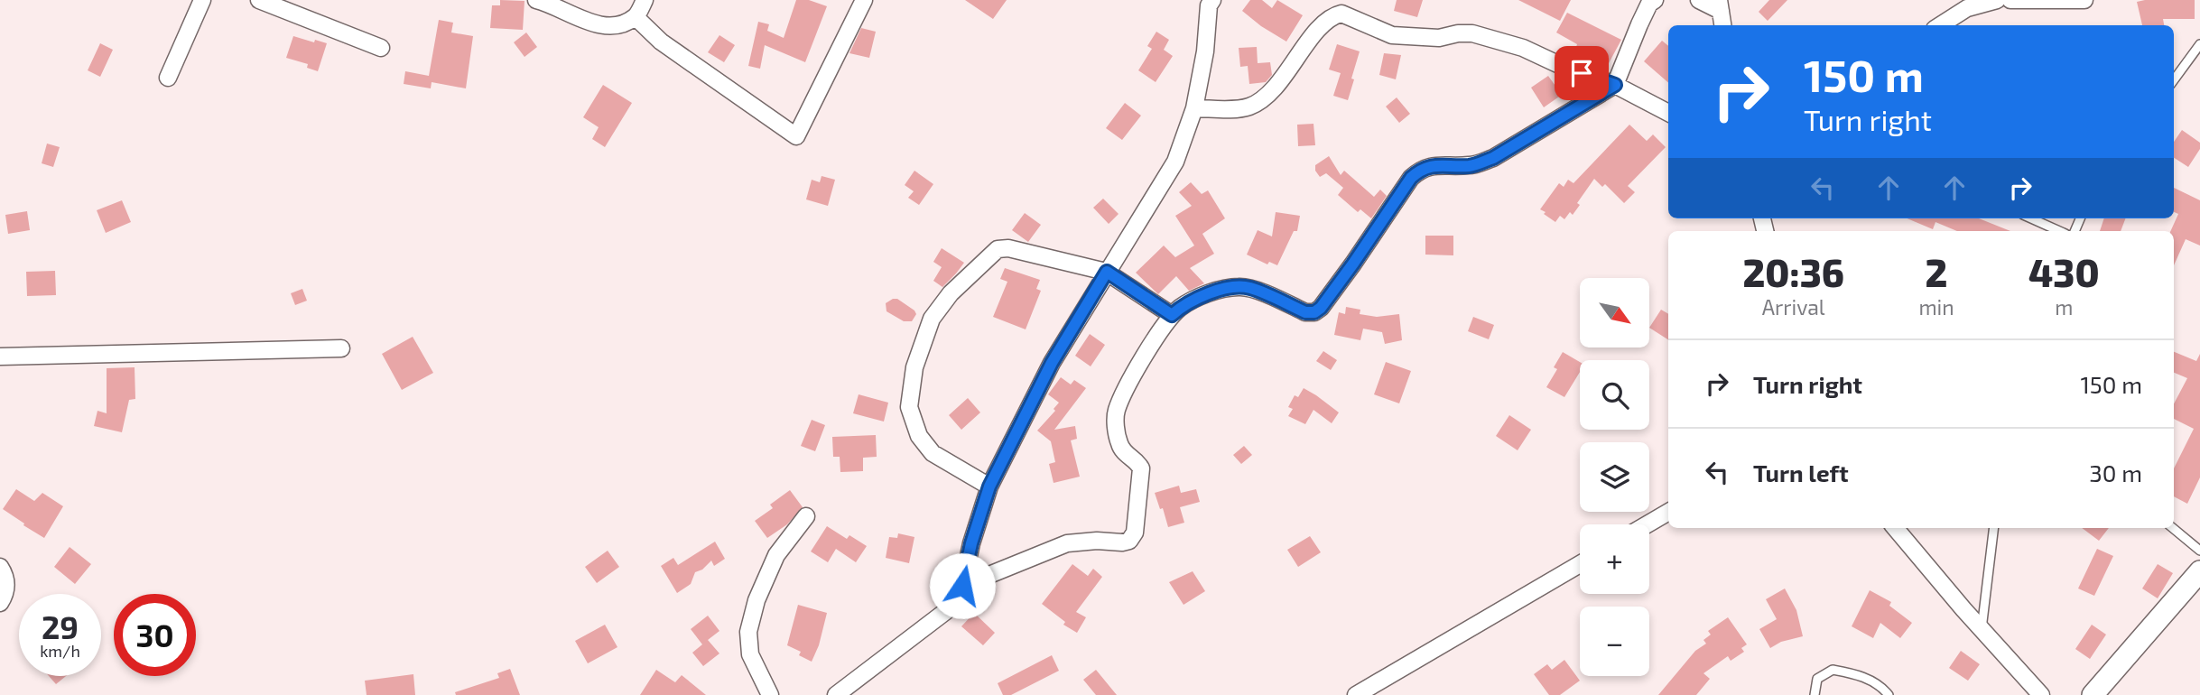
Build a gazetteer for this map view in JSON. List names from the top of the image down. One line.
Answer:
{"north":"bottom right","page":{"turn":["150 m","Turn right"],"eta":["20:36","Arrival","2","min","430","m"],"map_buttons":["+","−"],"list":[{"name":"Turn right","value":"150 m"},{"name":"Turn left","value":"30 m"}],"speed":"29 km/h","limit":"30"}}
